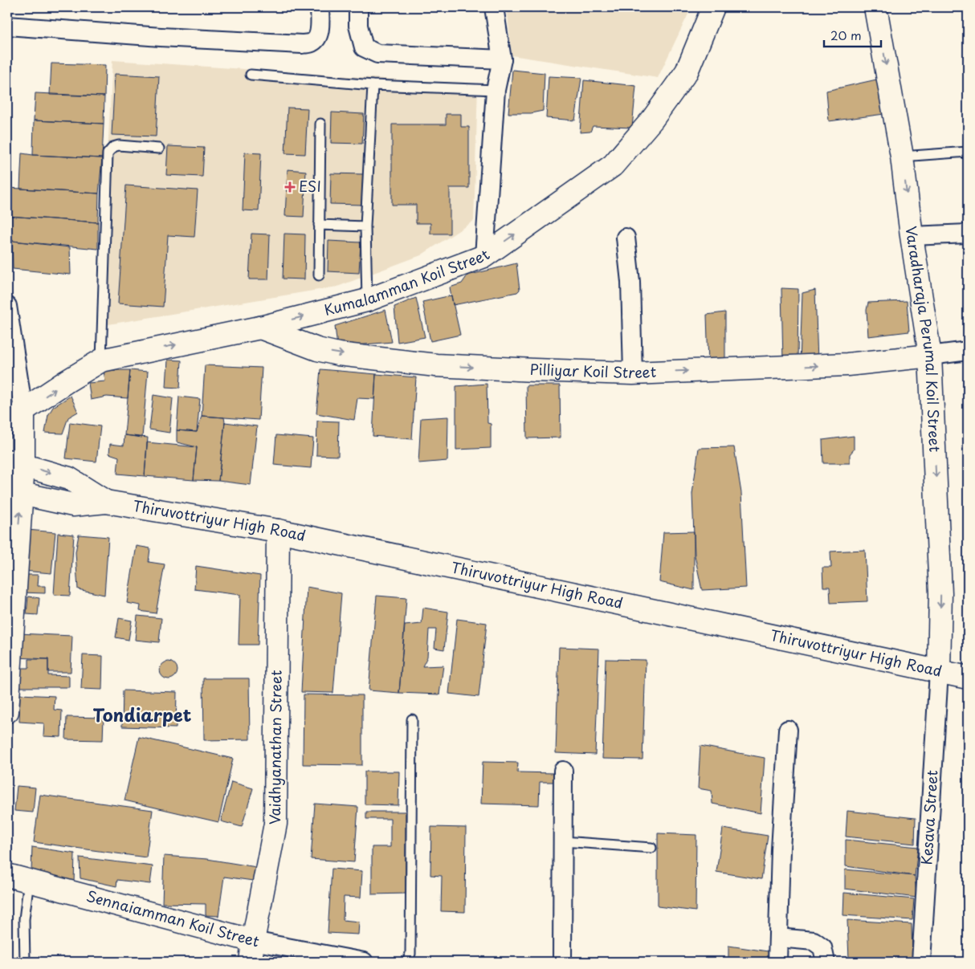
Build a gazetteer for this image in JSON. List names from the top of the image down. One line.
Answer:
{"streets":{"main road":["Kumalamman Koil Street","Varadharaja Perumal Koil Street","Pilliyar Koil Street","Thiruvottriyur High Road","Vaidhyanathan Street","Sennaiamman Koil Street"],"street":["Kesava Street"]},"crossings":[["Kumalamman Koil Street","Pilliyar Koil Street"],["Varadharaja Perumal Koil Street","Pilliyar Koil Street"],["Varadharaja Perumal Koil Street","Thiruvottriyur High Road"],["Varadharaja Perumal Koil Street","Kesava Street"],["Thiruvottriyur High Road","Vaidhyanathan Street"],["Thiruvottriyur High Road","Kesava Street"],["Vaidhyanathan Street","Sennaiamman Koil Street"]],"one_way":["Kumalamman Koil Street","Varadharaja Perumal Koil Street","Pilliyar Koil Street"],"districts":["Tondiarpet"],"places":{"health":["ESI"]},"scale_bar":"20 m"}
